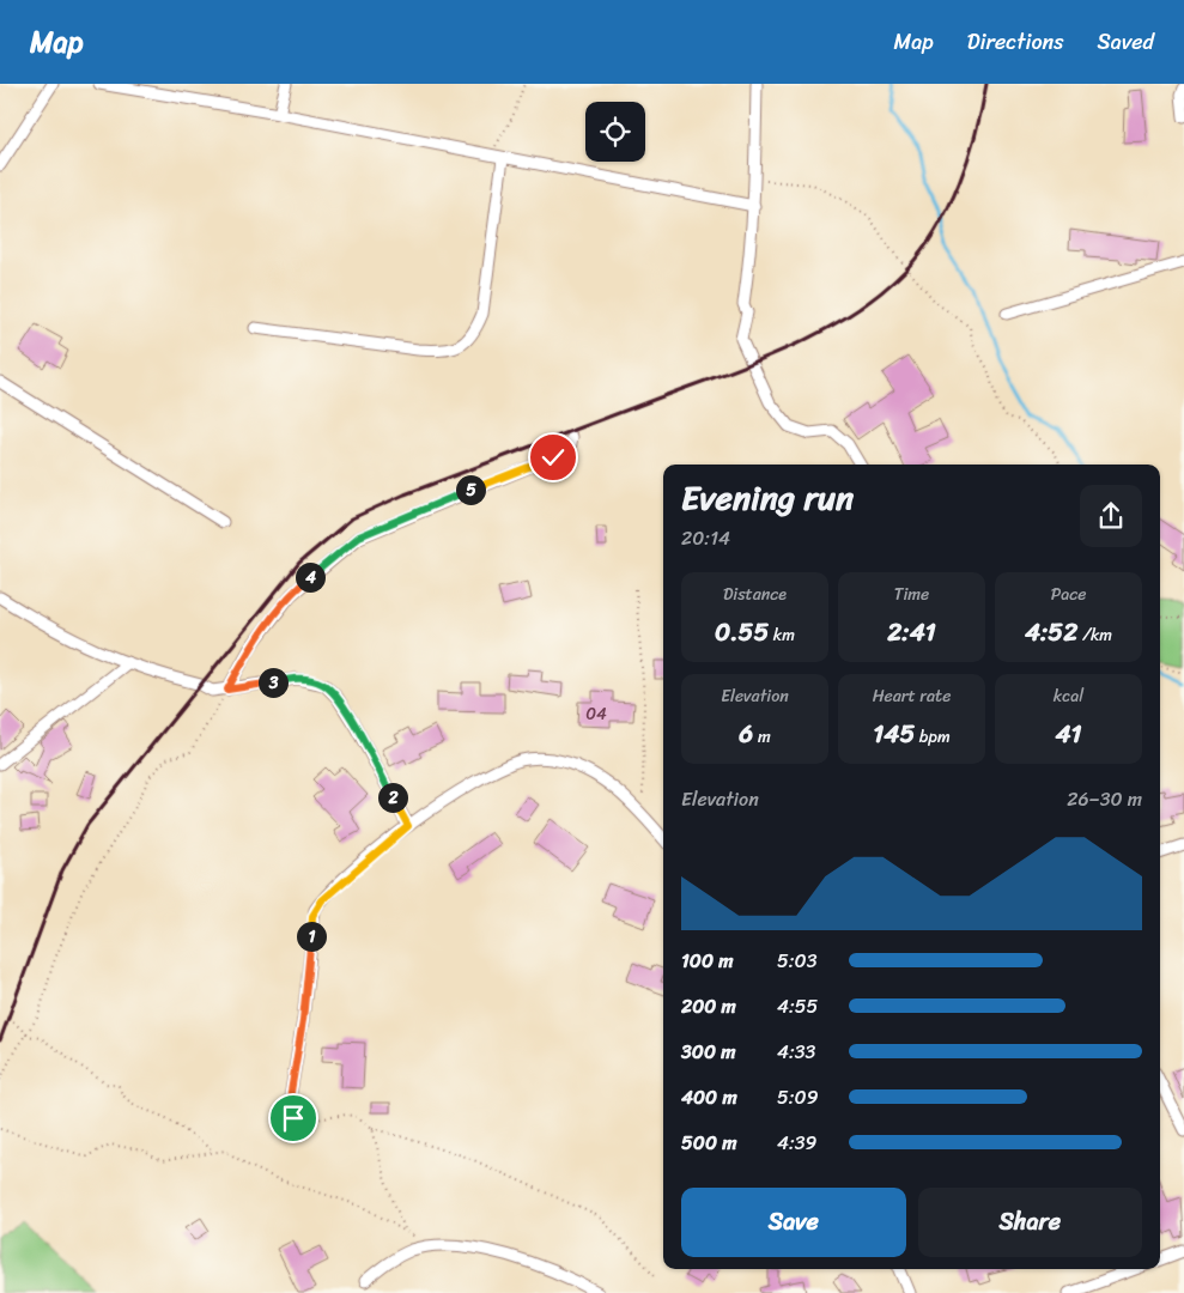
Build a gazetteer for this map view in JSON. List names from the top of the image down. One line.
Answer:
{"house_numbers":["04"],"page":{"header":"Map","nav":["Map","Directions","Saved"],"heading":["Evening run","20:14"],"pins":["5","4","3","2","1"],"stats":[["Distance","0.55 km"],["Time","2:41"],["Pace","4:52 /km"],["Elevation","6 m"],["Heart rate","145 bpm"],["kcal","41"]],"chart":["Elevation","26–30 m"],"list":[{"name":"100 m","note":"5:03"},{"name":"200 m","note":"4:55"},{"name":"300 m","note":"4:33"},{"name":"400 m","note":"5:09"},{"name":"500 m","note":"4:39"}],"buttons":["Save","Share"]}}
